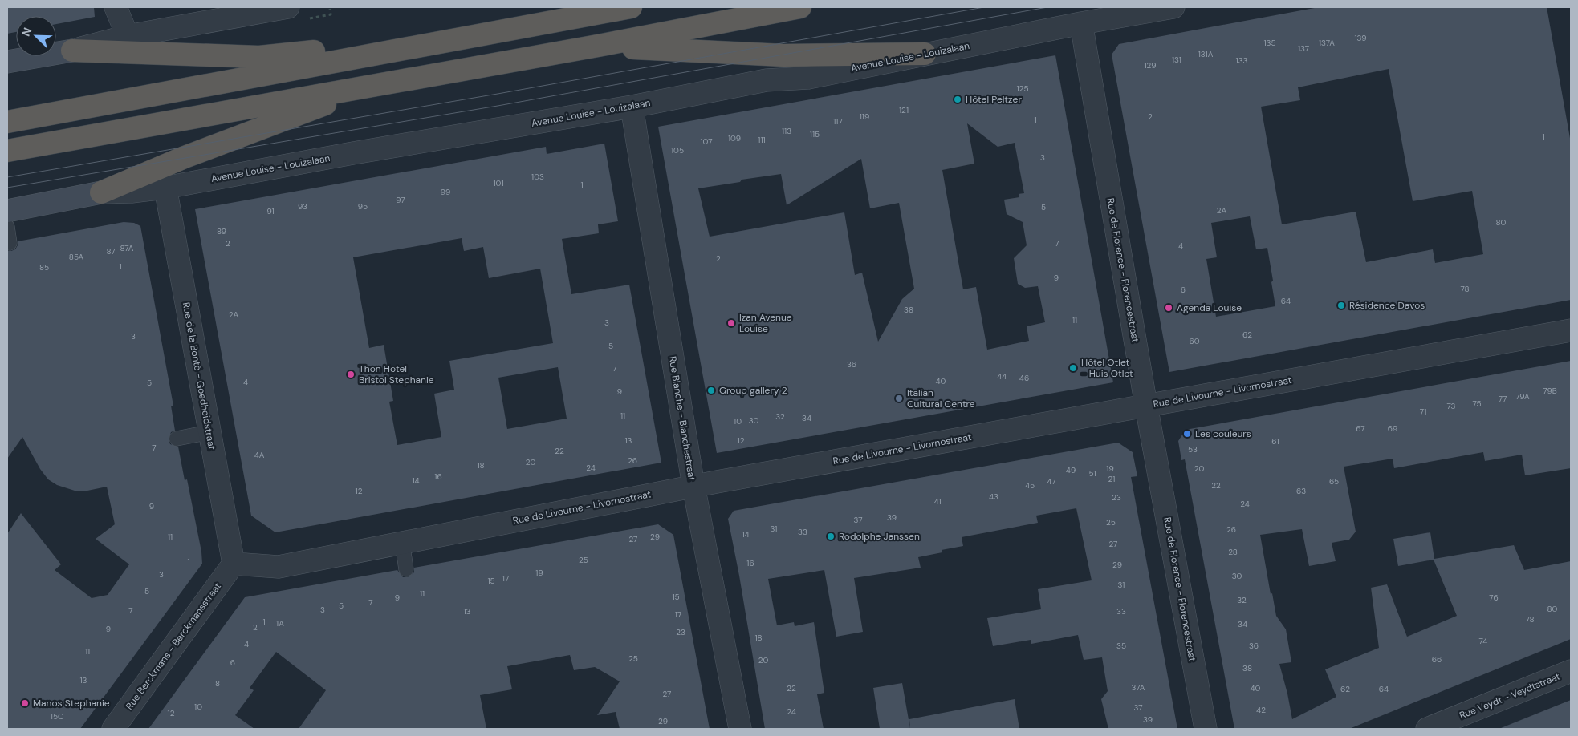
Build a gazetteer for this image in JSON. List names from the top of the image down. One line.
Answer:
{"streets":{"main road":["Avenue Louise - Louizalaan"],"street":["Rue de Florence - Florencestraat","Rue de la Bonté - Goedheidstraat","Rue de Livourne - Livornostraat","Rue Blanche - Blanchestraat","Rue Berckmans - Berckmansstraat","Rue Veydt - Veydtstraat"]},"crossings":[["Avenue Louise - Louizalaan","Rue de Florence - Florencestraat"],["Avenue Louise - Louizalaan","Rue de la Bonté - Goedheidstraat"],["Avenue Louise - Louizalaan","Rue Blanche - Blanchestraat"],["Rue de Florence - Florencestraat","Rue de Livourne - Livornostraat"],["Rue de la Bonté - Goedheidstraat","Rue de Livourne - Livornostraat"],["Rue de la Bonté - Goedheidstraat","Rue Berckmans - Berckmansstraat"],["Rue de Livourne - Livornostraat","Rue Blanche - Blanchestraat"],["Rue de Livourne - Livornostraat","Rue Berckmans - Berckmansstraat"]],"places":["Hôtel Peltzer","Résidence Davos","Agenda Louise","Izan Avenue Louise","Hôtel Otlet - Huis Otlet","Thon Hotel Bristol Stephanie","Group gallery 2","Italian Cultural Centre","Les couleurs","Rodolphe Janssen","Manos Stephanie"],"house_numbers":["139","135","137A","137","131A","131","133","129","125","121","119","2","1","117","113","115","1","109","111","107","105","3","103","101","1","99","97","93","95","5","2A","91","80","89","2","7","4","87A","87","85A","2","1","85","9","78","6","64","38","2A","11","3","62","3","60","5","36","7","44","46","40","4","5","79B","9","79A","77","75","73","71","11","32","34","30","10","67","69","13","12","61","7","53","22","4A","26","20","18","24","19","20","49","51","16","21","14","47","65","45","22","12","63","43","23","41","24","9","39","37","25","31","26","33","14","11","29","27","27","28","25","1","16","29","19","3","30","17","15","31","5","11","15","9","76","32","7","5","80","3","7","13","33","17","78","1","1A","34","2","9","23","18","74","4","35","36","11","25","66","20","6","38","13","8","37A","22","40","62","64","27","10","37","42","24","12","15C","39","29"],"north":"top left"}
